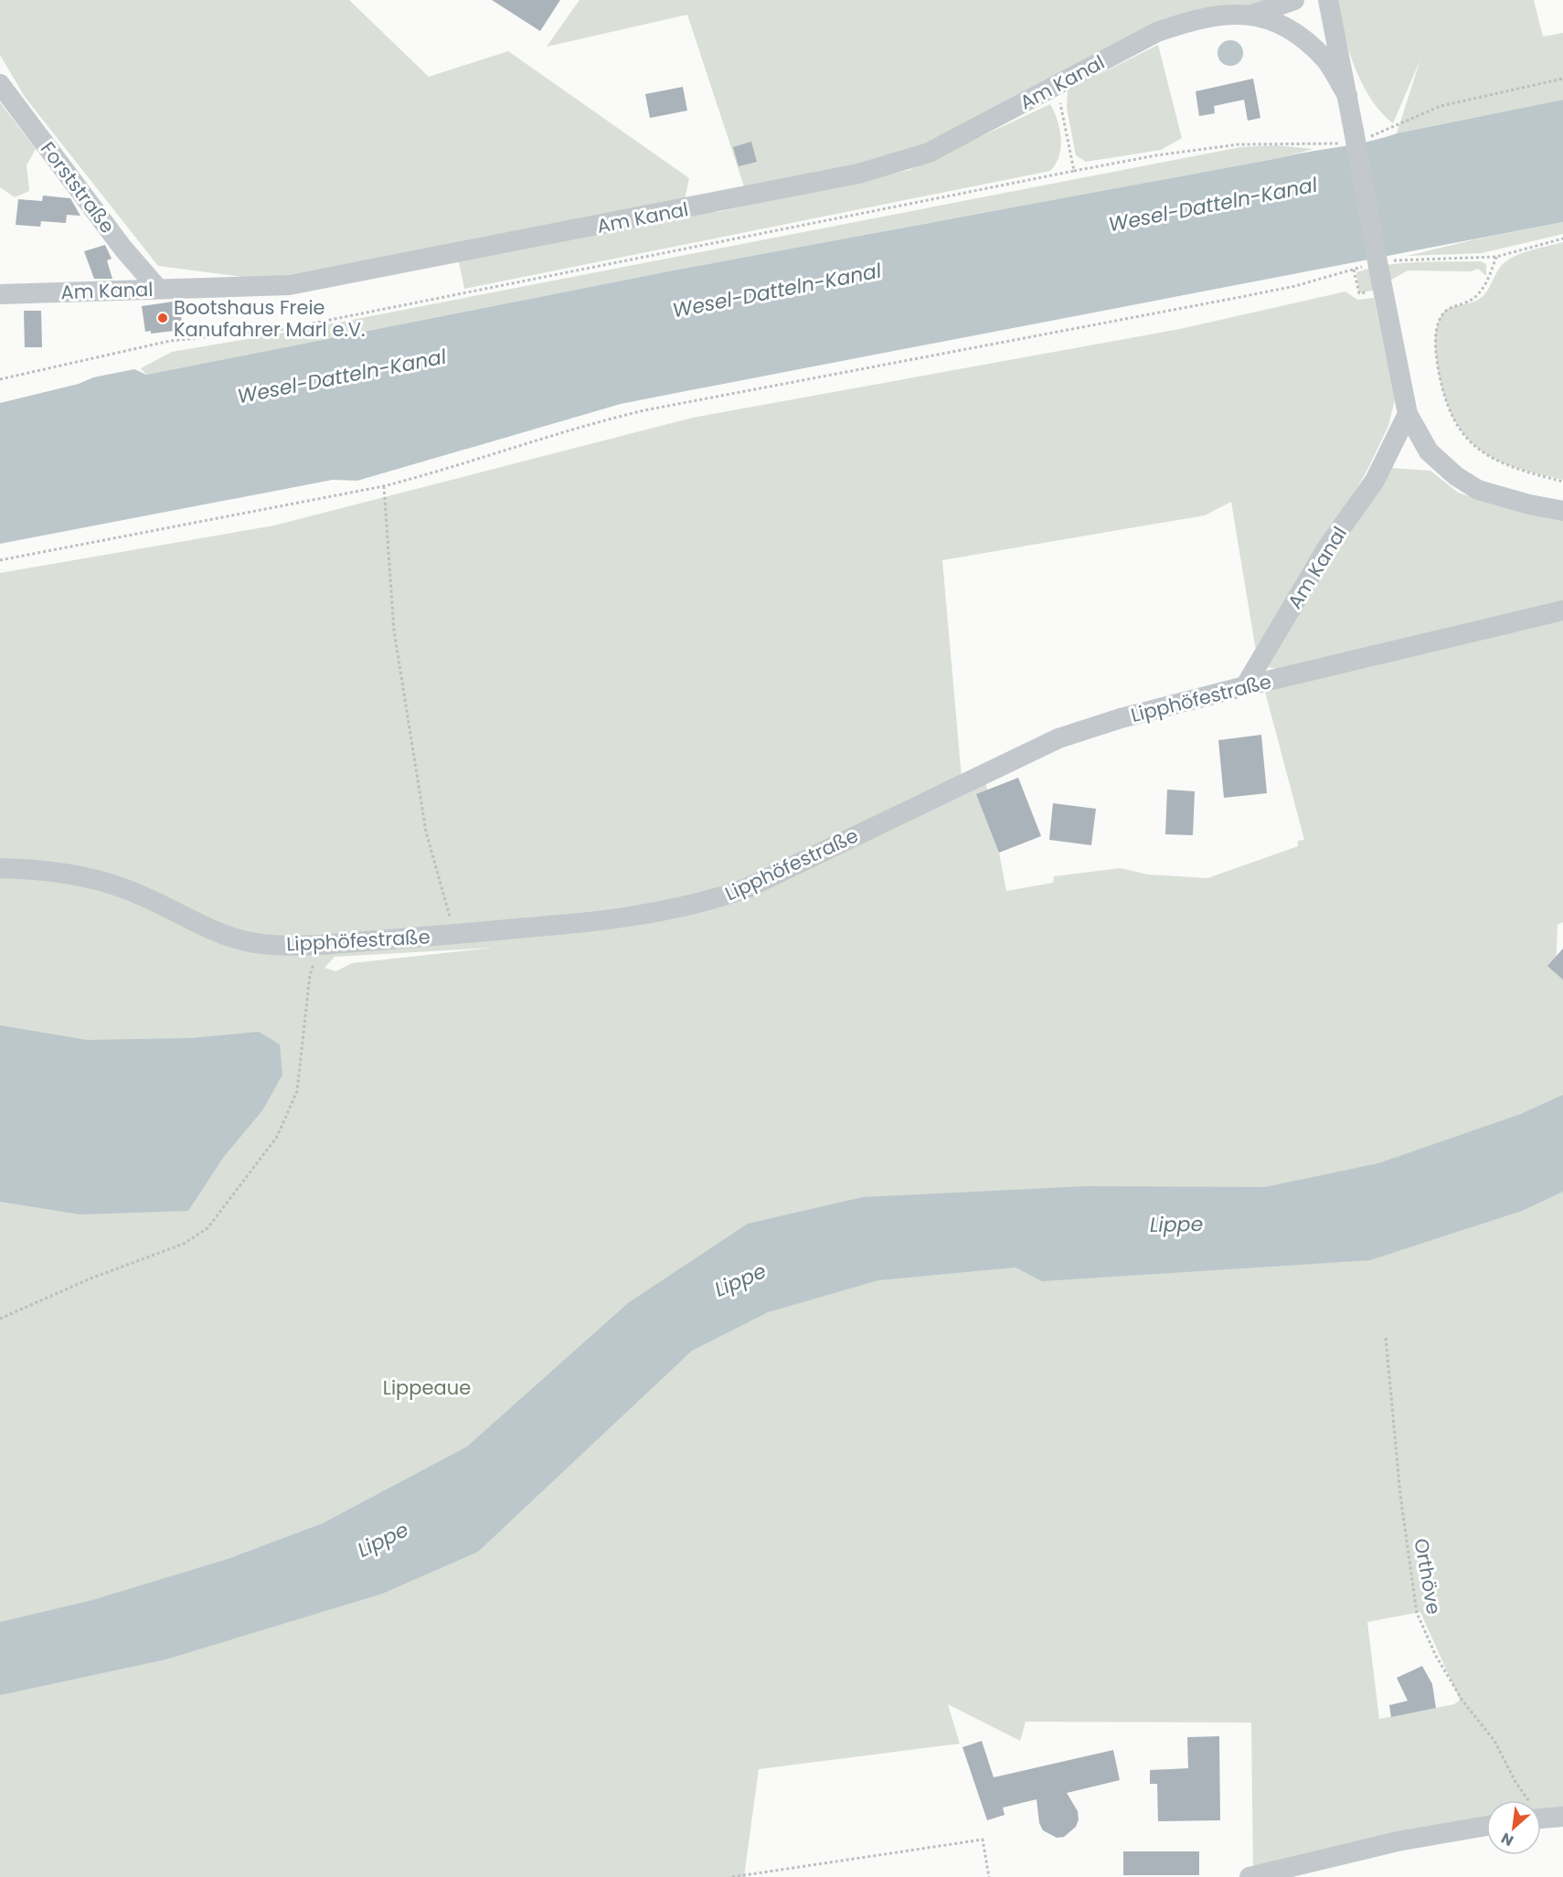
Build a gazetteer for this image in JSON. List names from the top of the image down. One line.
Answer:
{"streets":{"street":["Am Kanal","Forststraße","Lipphöfestraße"],"path":["Orthöve"]},"crossings":[["Am Kanal","Forststraße"],["Am Kanal","Lipphöfestraße"]],"water":["Wesel-Datteln-Kanal","Lippe"],"parks":["Lippeaue"],"places":["Bootshaus Freie Kanufahrer Marl e.V."],"north":"bottom left"}
